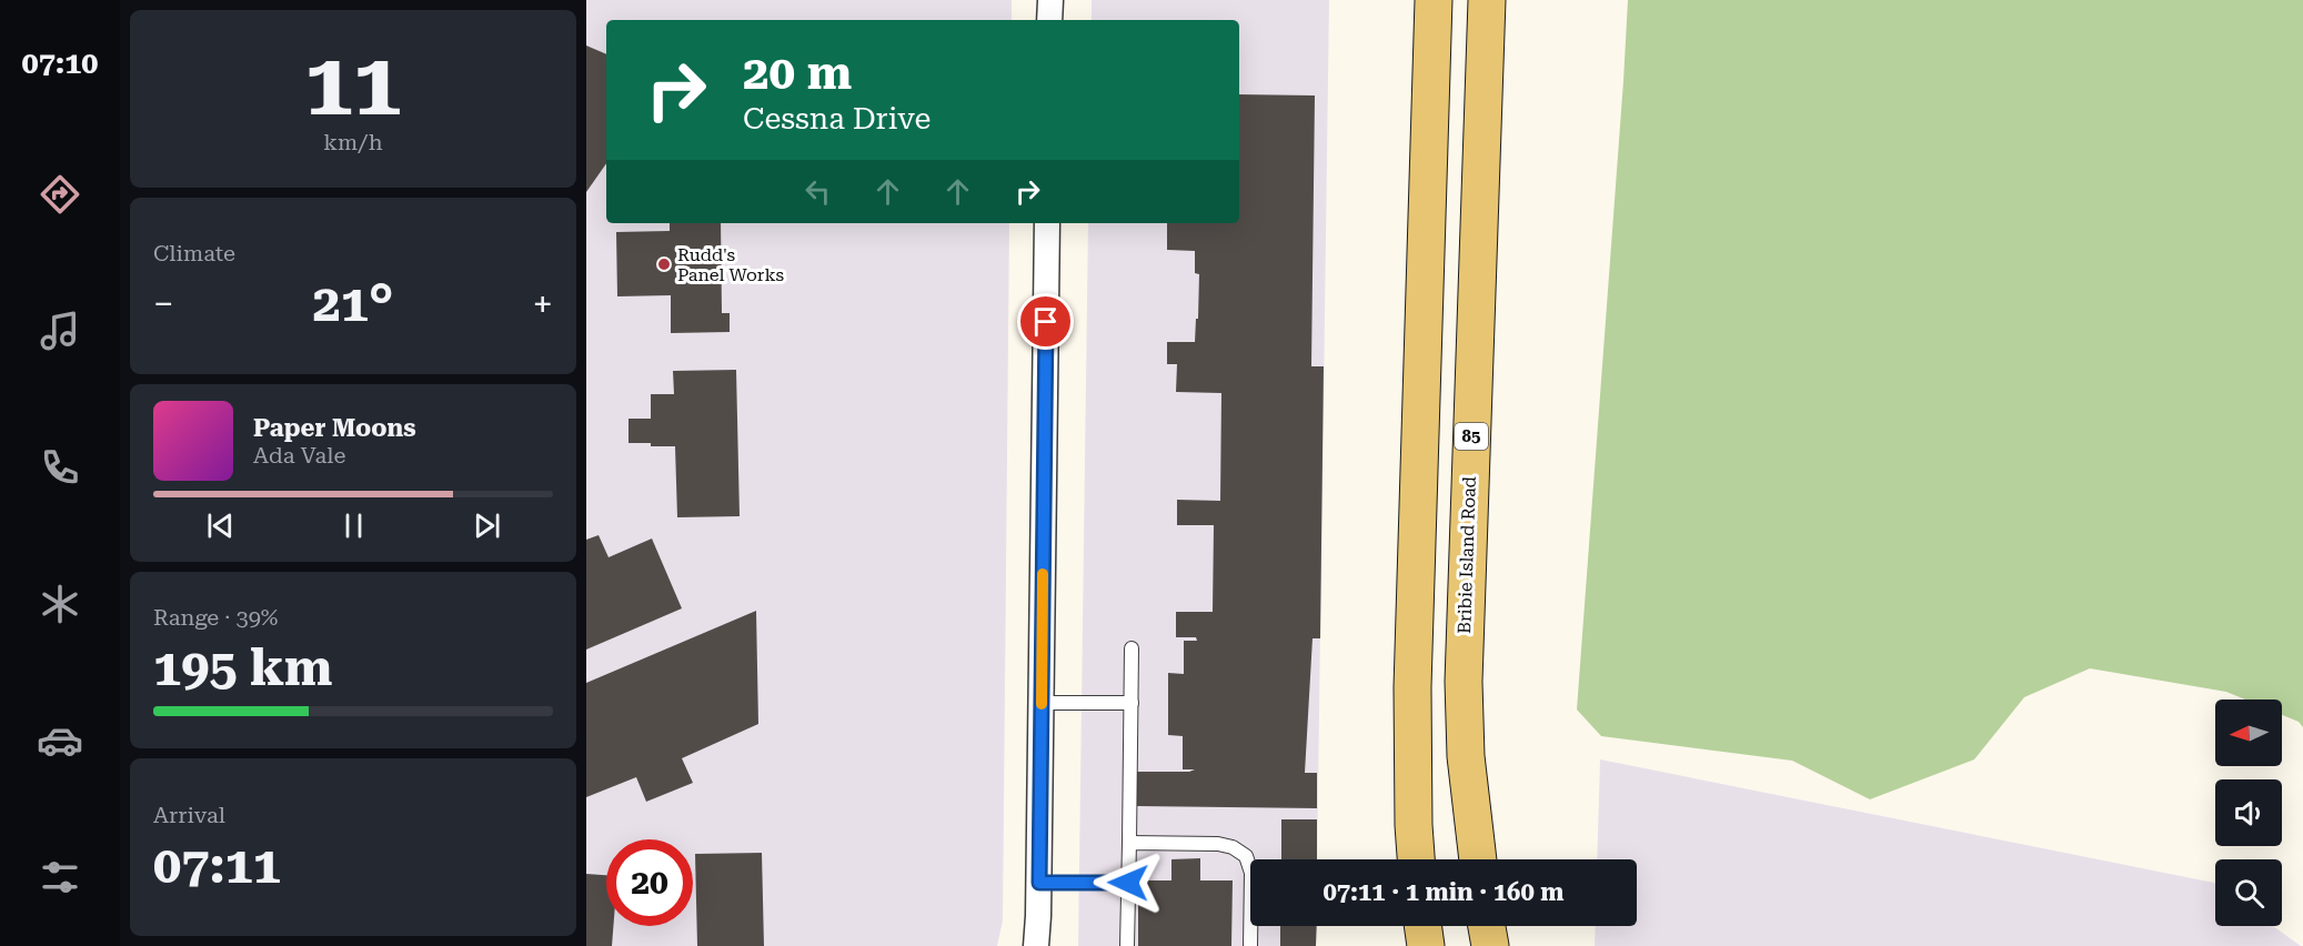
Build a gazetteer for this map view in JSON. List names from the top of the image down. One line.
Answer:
{"streets":{"main road":["85","Bribie Island Road"]},"places":["Rudd's Panel Works"],"north":"left","page":{"tabs":"07:10","tile":[["11","km/h"],"Climate",["Range · 39%","195 km"],["Arrival","07:11"]],"turn":["20 m","Cessna Drive"],"heat":["−","21°","+"],"song":["Paper Moons","Ada Vale"],"limit":"20","trip":"07:11 · 1 min · 160 m"}}
